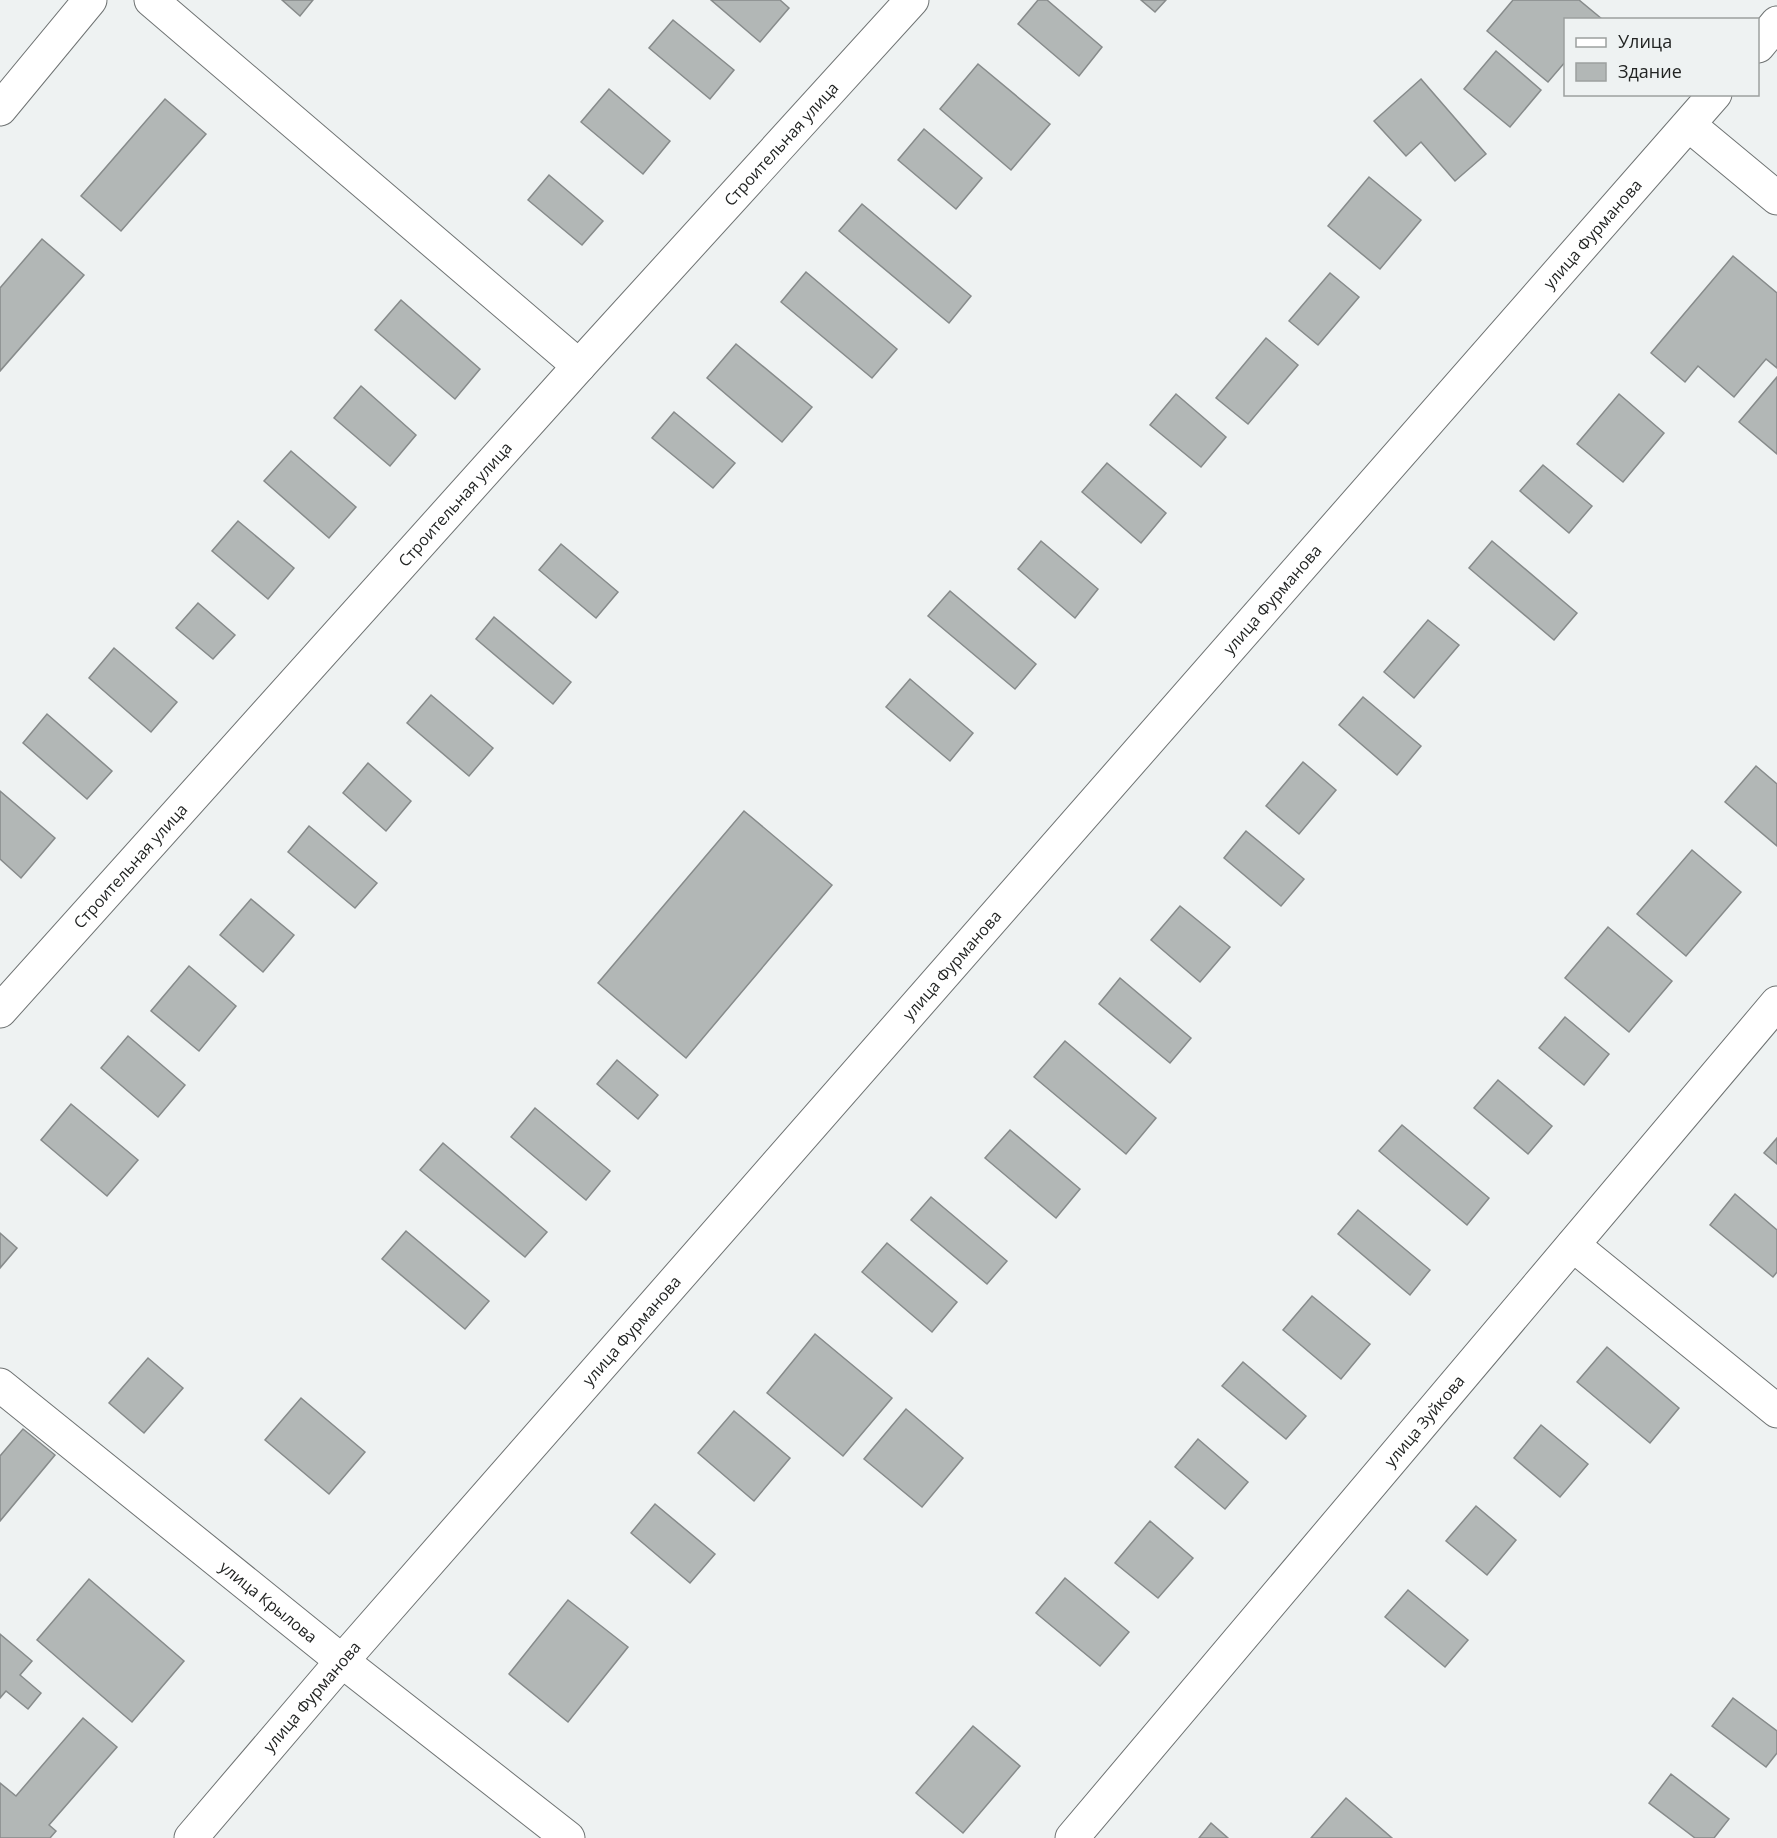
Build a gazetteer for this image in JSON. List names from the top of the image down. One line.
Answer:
{"streets":{"street":["Строительная улица","улица Фурманова","улица Зуйкова","улица Крылова"]},"crossings":[["улица Фурманова","улица Крылова"]],"legend":["Улица","Здание"]}
